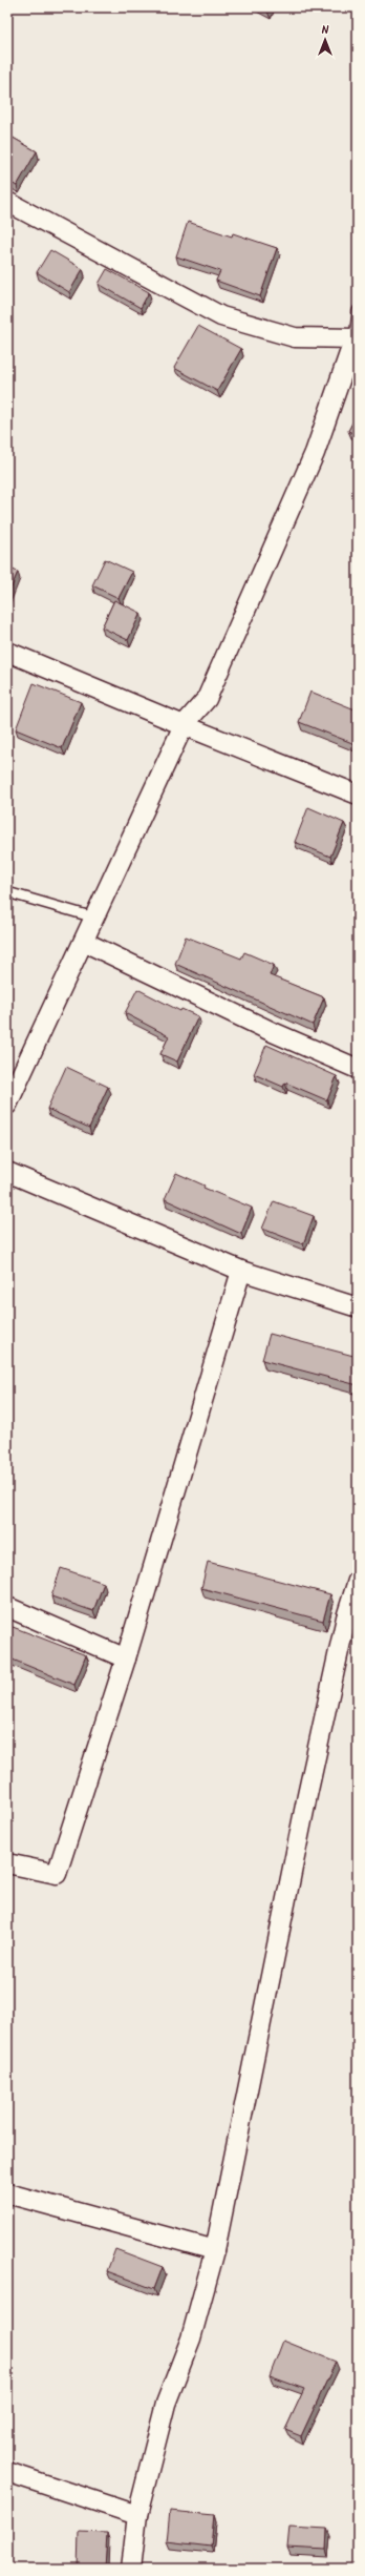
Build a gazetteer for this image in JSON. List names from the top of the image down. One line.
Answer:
{"north":"top"}
